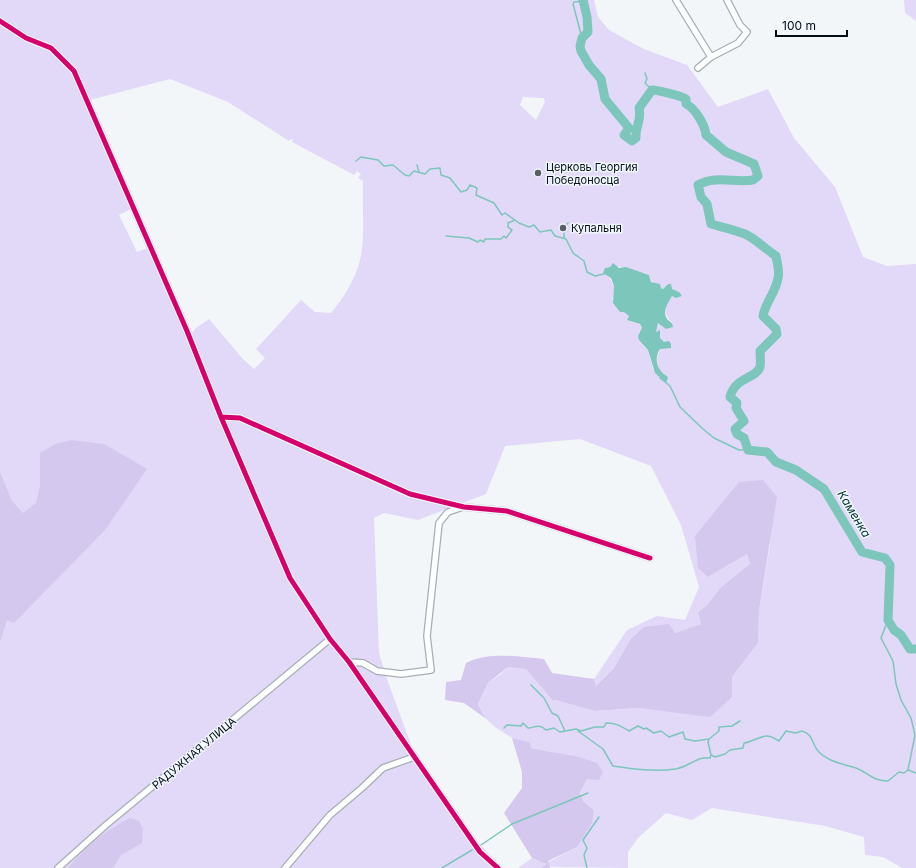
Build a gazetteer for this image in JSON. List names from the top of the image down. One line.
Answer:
{"streets":{"street":["РАДУЖНАЯ УЛИЦА"]},"water":["Каменка"],"places":["Церковь Георгия Победоносца","Купальня"],"scale_bar":"100 m"}
